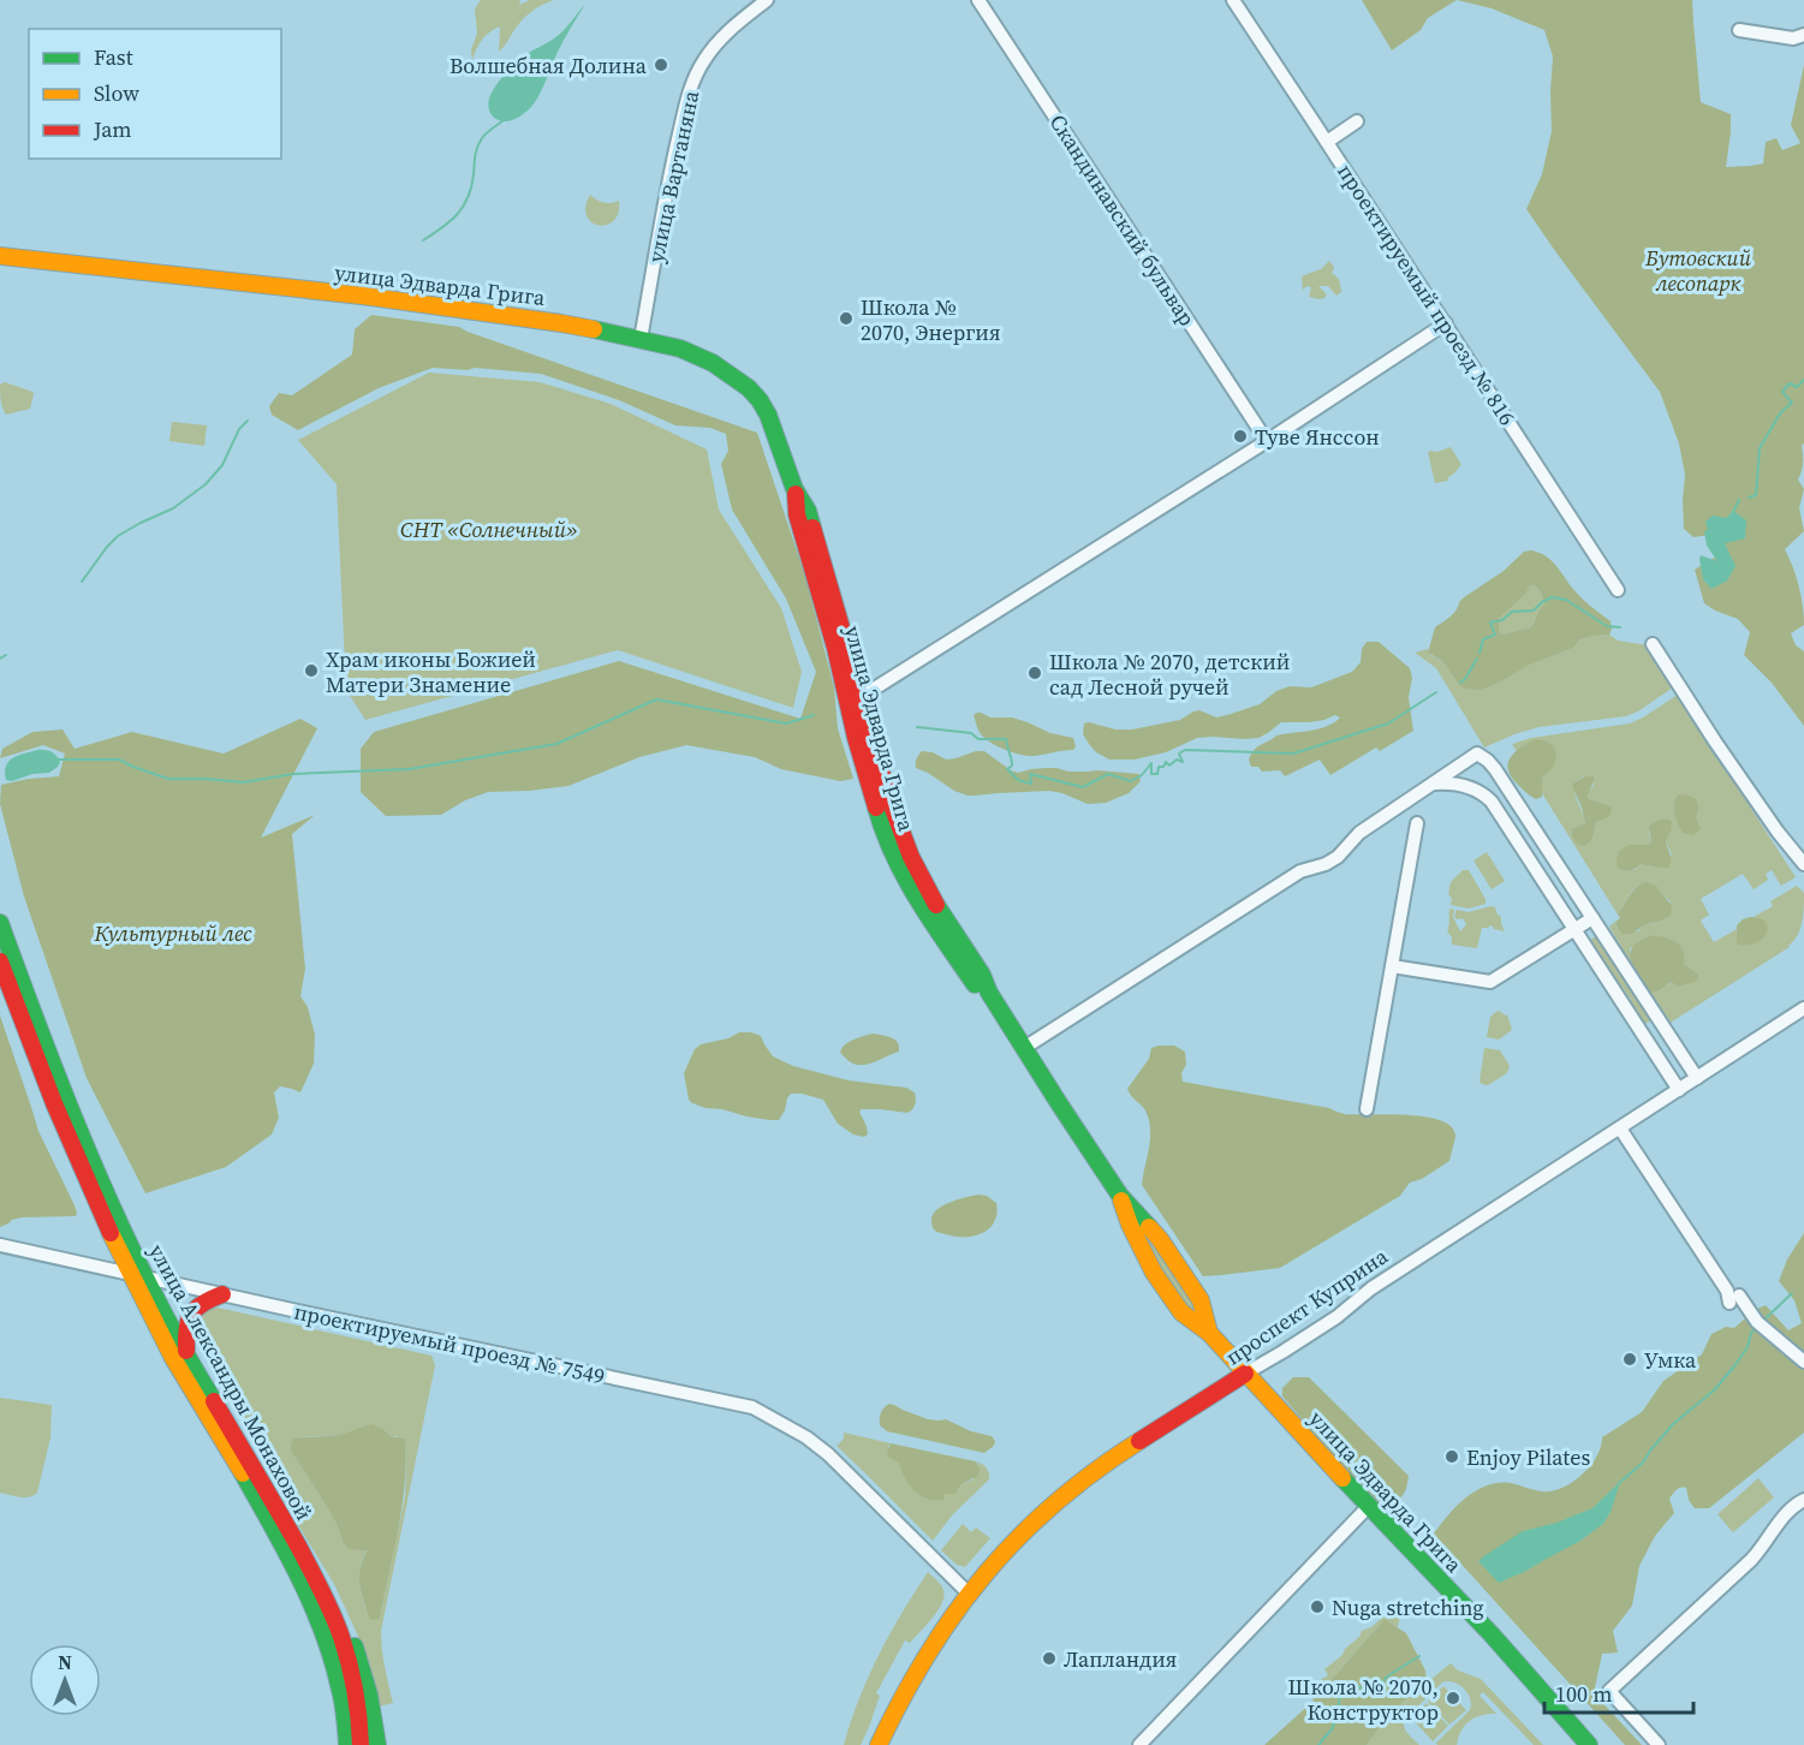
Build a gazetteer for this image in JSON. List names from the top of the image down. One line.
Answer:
{"streets":{"street":["улица Вартаняна","Скандинавский бульвар","улица Эдварда Грига","проектируемый проезд № 816","проспект Куприна","проектируемый проезд № 7549","улица Александры Монаховой"]},"crossings":[["улица Вартаняна","улица Эдварда Грига"],["улица Эдварда Грига","проспект Куприна"],["проспект Куприна","проектируемый проезд № 7549"],["проектируемый проезд № 7549","улица Александры Монаховой"]],"parks":["Бутовский лесопарк","СНТ «Солнечный»","Культурный лес"],"places":["Волшебная Долина","Школа № 2070, Энергия","Туве Янссон","Храм иконы Божией Матери Знамение","Школа № 2070, детский сад Лесной ручей","Умка","Enjoy Pilates","Nuga stretching","Лапландия","Школа № 2070, Конструктор"],"legend":["Fast","Slow","Jam"],"scale_bar":"100 m","north":"top"}
